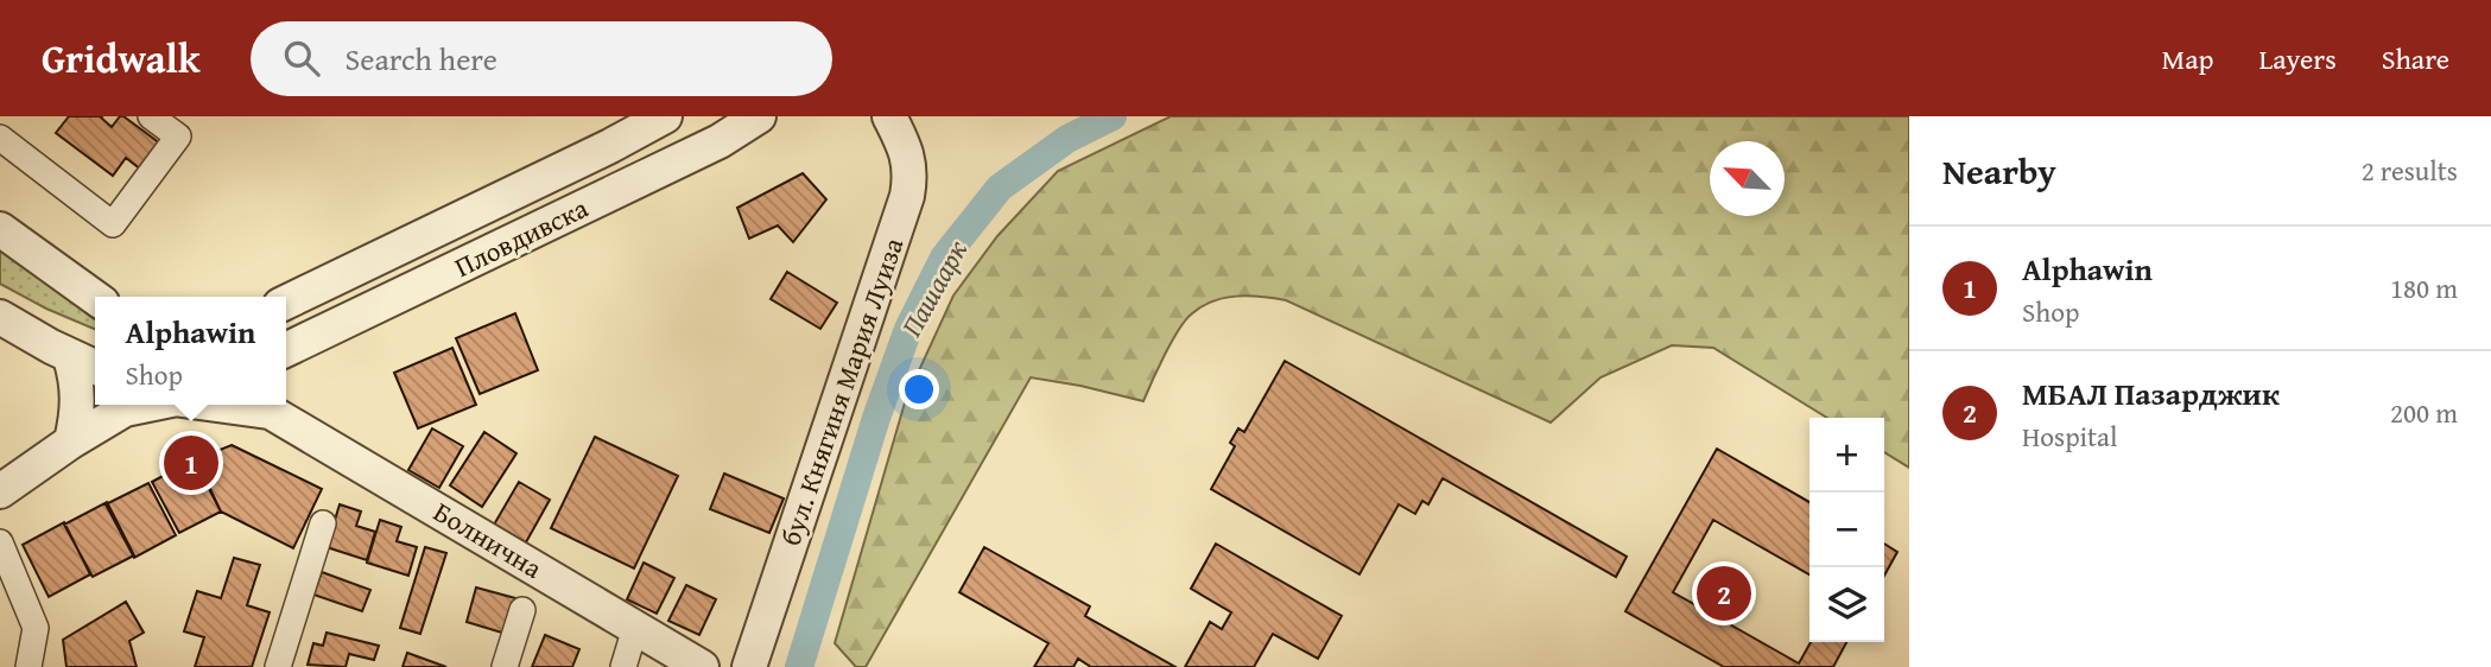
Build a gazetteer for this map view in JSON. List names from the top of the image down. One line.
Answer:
{"streets":{"street":["Пловдивска","бул. Княгиня Мария Луиза","Болнична"]},"water":["Пашаарк"],"north":"top left","page":{"header":"Gridwalk","search":"Search here","nav":["Map","Layers","Share"],"heading":["Nearby","2 results"],"list":[{"mark":"1","name":"Alphawin","note":"Shop","value":"180 m"},{"mark":"2","name":"МБАЛ Пазарджик","note":"Hospital","value":"200 m"}],"popup":["Alphawin","Shop"],"map_buttons":["+","−"],"pins":["1","2"]}}
